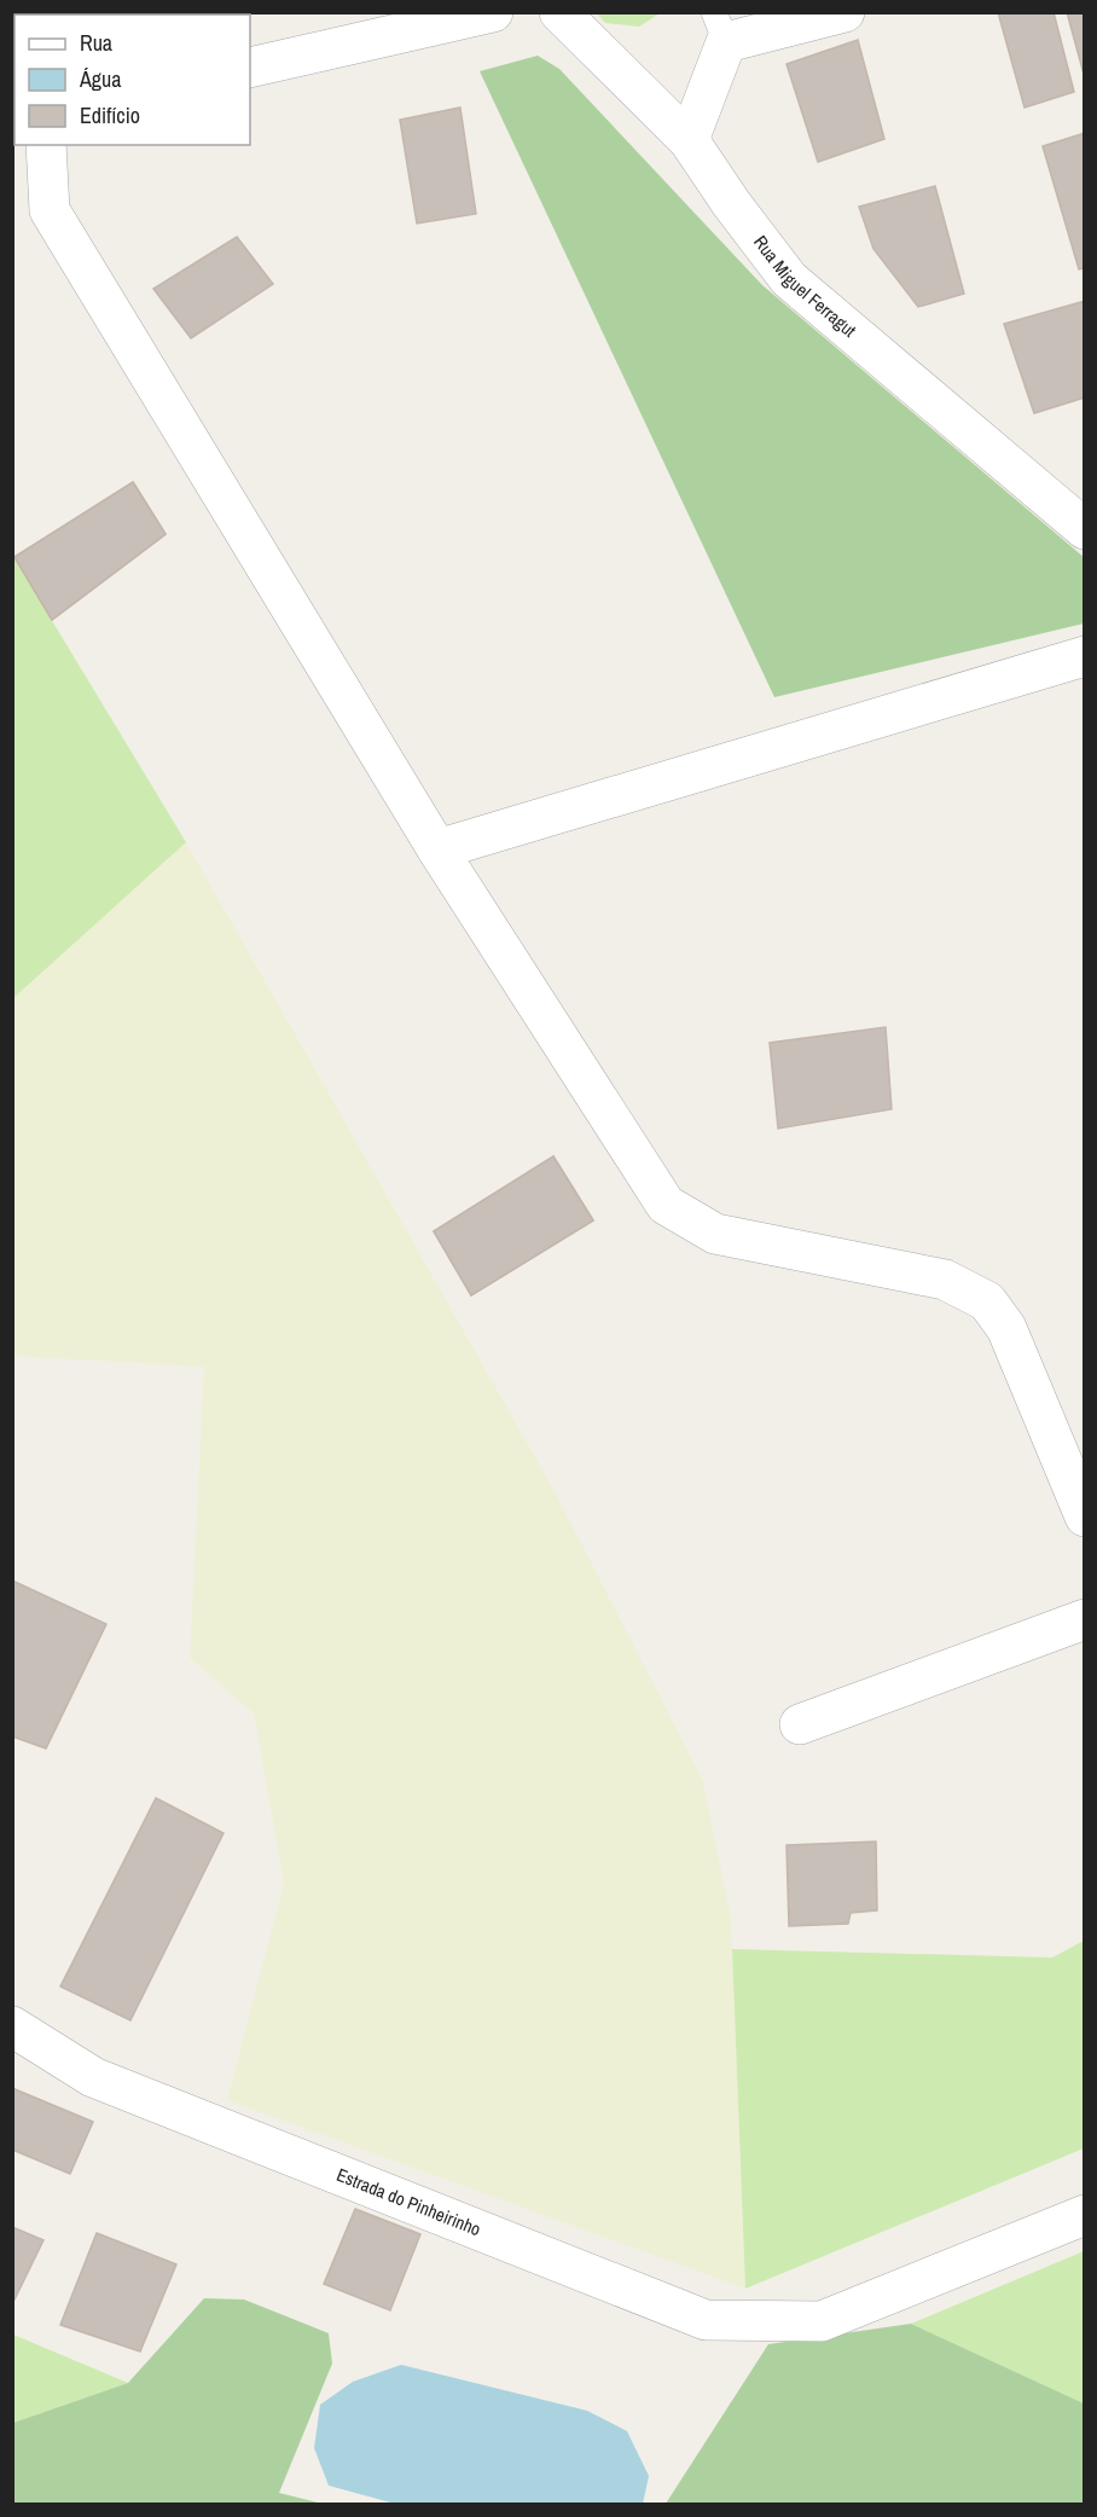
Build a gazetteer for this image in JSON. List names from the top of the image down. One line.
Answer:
{"streets":{"street":["Rua Miguel Ferragut","Estrada do Pinheirinho"]},"legend":["Rua","Água","Edifício"]}
